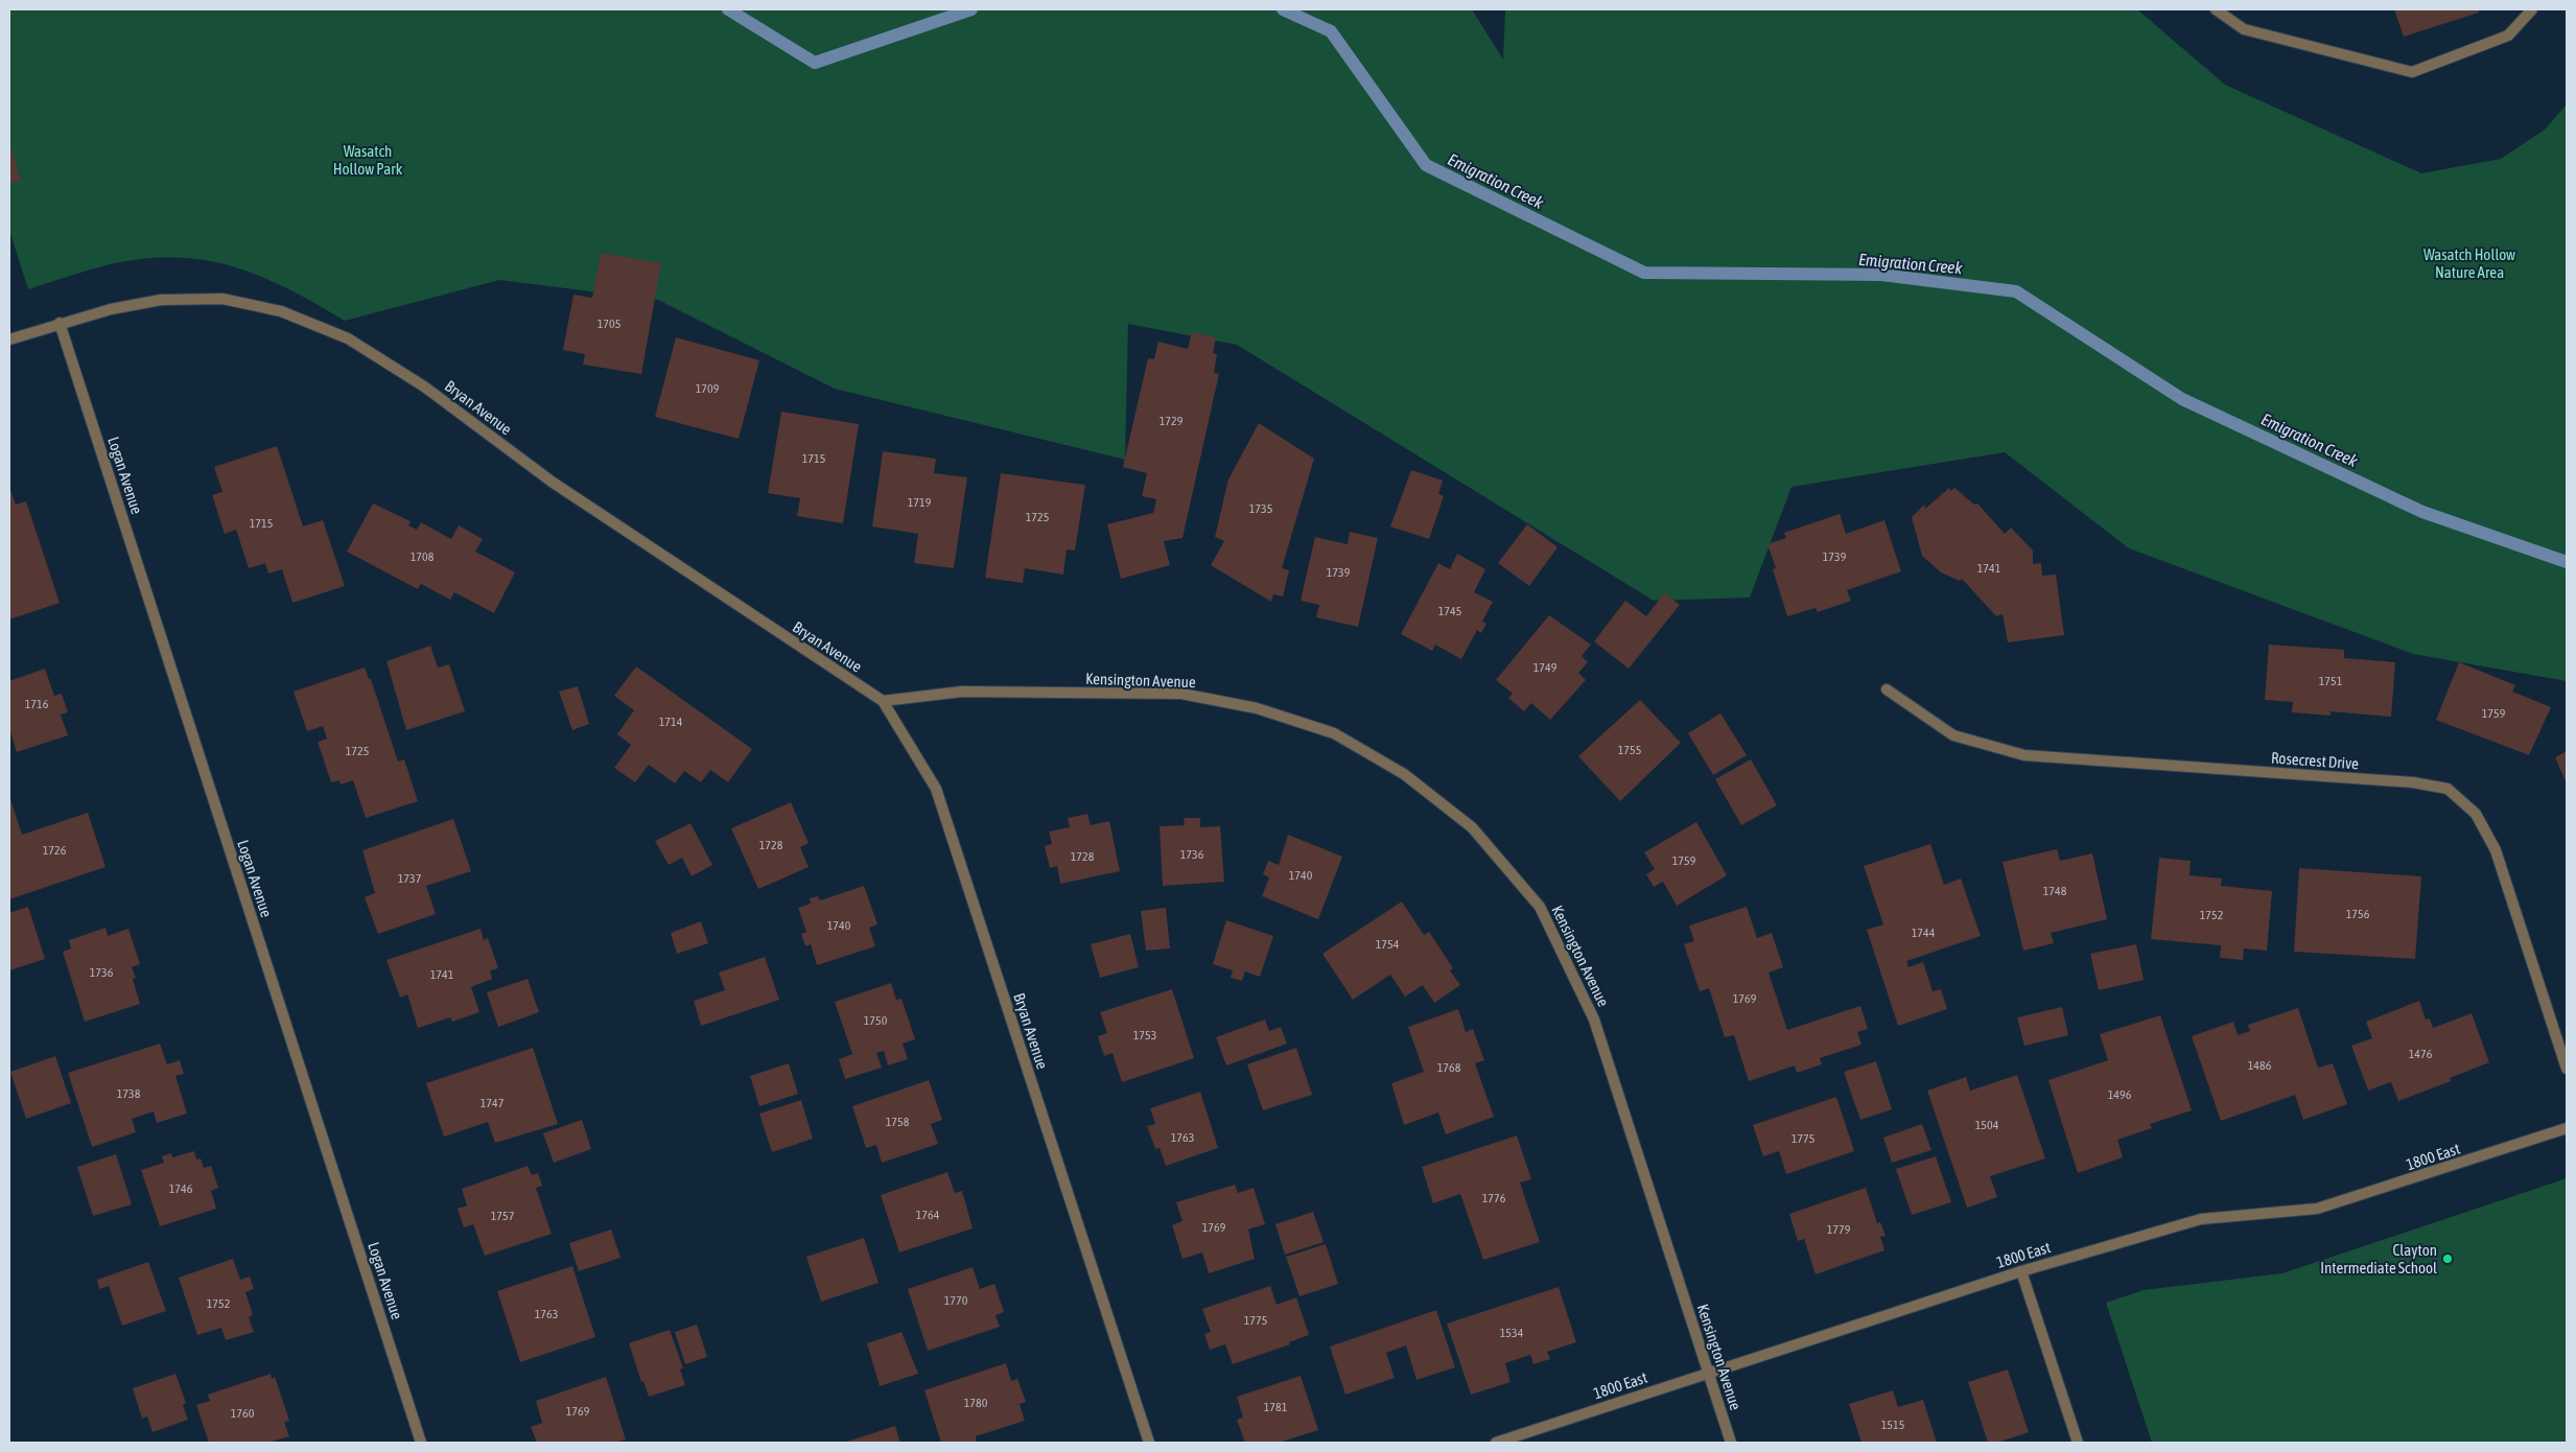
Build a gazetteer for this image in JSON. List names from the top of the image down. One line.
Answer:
{"streets":{"street":["Bryan Avenue","Logan Avenue","Kensington Avenue","Rosecrest Drive","1800 East"]},"crossings":[["Bryan Avenue","Logan Avenue"],["Bryan Avenue","Kensington Avenue"],["Kensington Avenue","1800 East"]],"water":["Emigration Creek"],"parks":["Wasatch Hollow Park","Wasatch Hollow Nature Area"],"places":["Clayton Intermediate School"],"house_numbers":["1705","1709","1729","1715","1719","1735","1725","1715","1708","1739","1741","1739","1745","1749","1751","1716","1759","1714","1755","1725","1728","1726","1736","1728","1759","1740","1737","1748","1756","1752","1740","1744","1754","1736","1741","1769","1750","1753","1476","1486","1768","1738","1496","1747","1758","1504","1763","1775","1746","1776","1764","1757","1769","1779","1770","1752","1763","1775","1534","1780","1781","1769","1760","1515"]}
